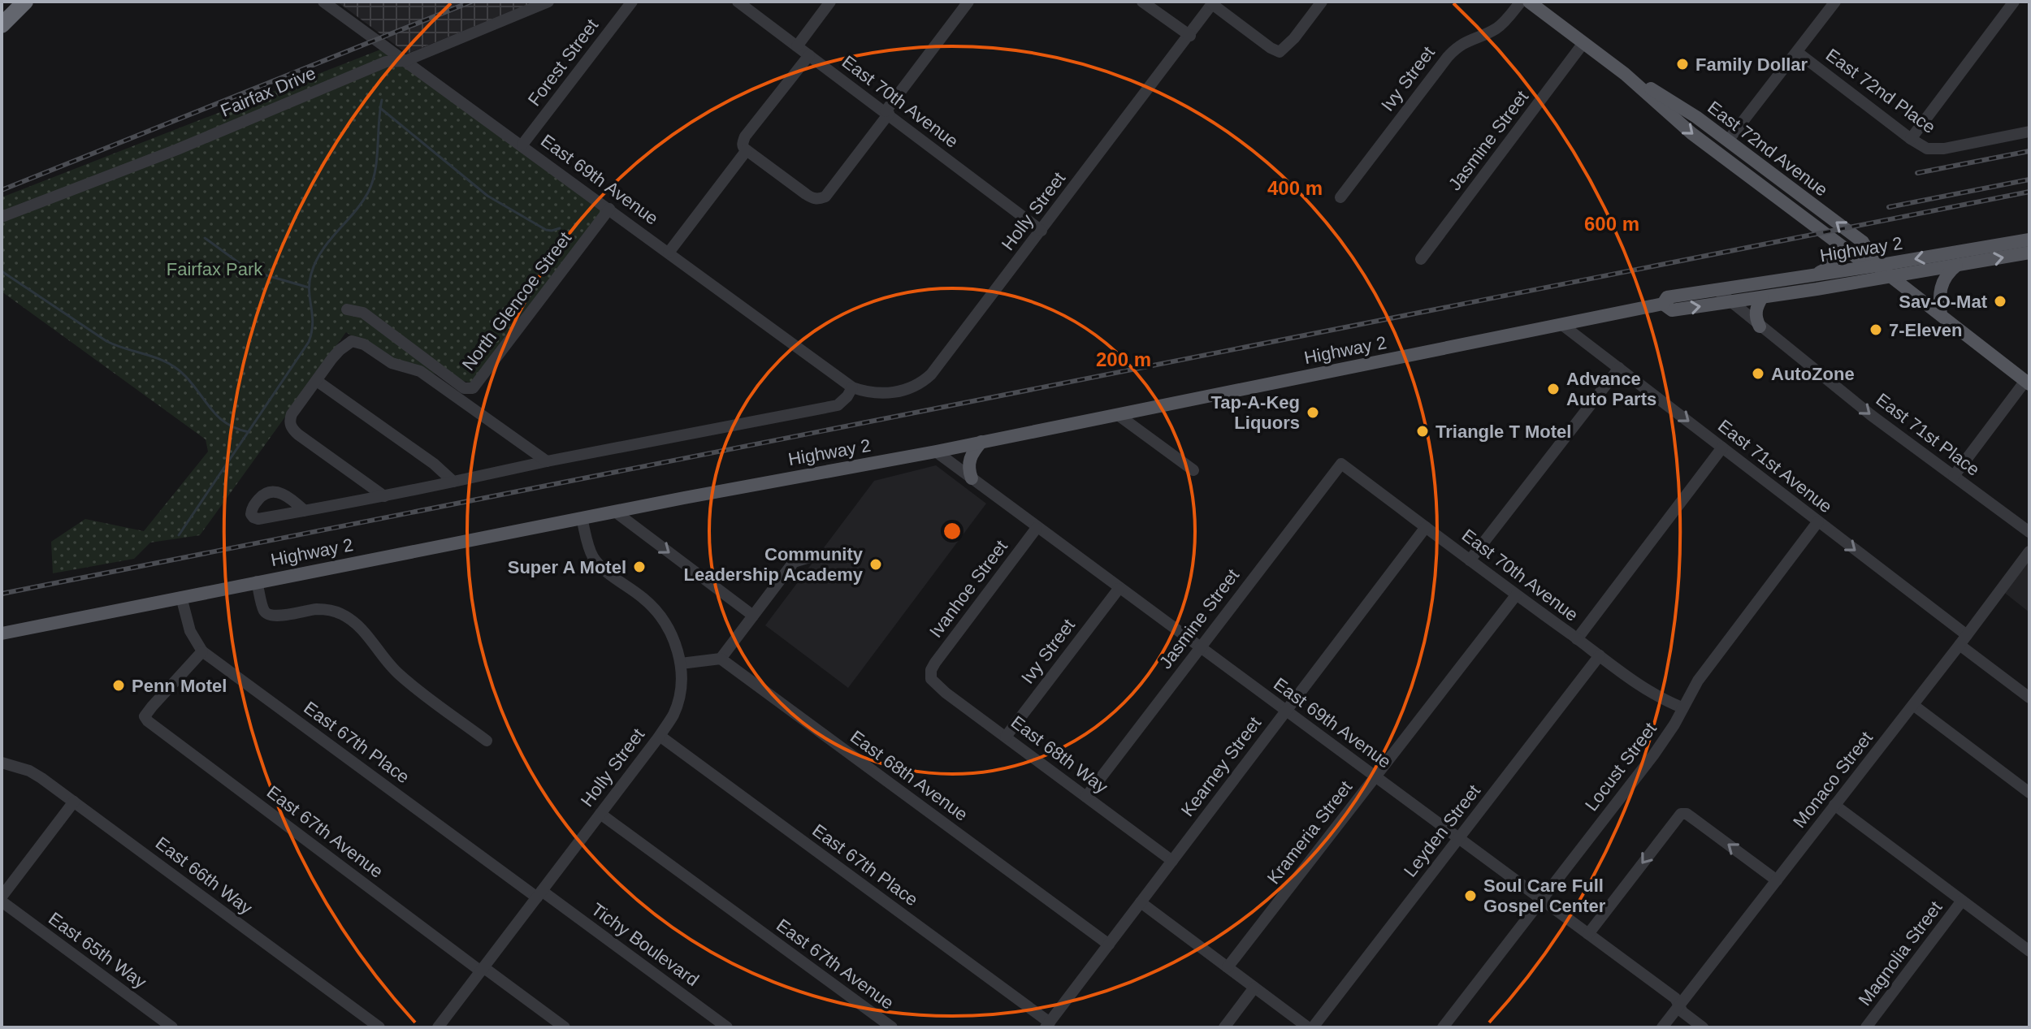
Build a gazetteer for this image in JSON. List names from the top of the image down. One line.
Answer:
{"streets":{"main road":["East 72nd Avenue","Highway 2"],"street":["Forest Street","Ivy Street","East 72nd Place","Fairfax Drive","East 70th Avenue","Jasmine Street","East 69th Avenue","Holly Street","North Glencoe Street","East 71st Place","East 71st Avenue","Ivanhoe Street","East 67th Place","East 68th Way","Kearney Street","Locust Street","East 68th Avenue","Monaco Street","Leyden Street","East 67th Avenue","Krameria Street","East 66th Way","Tichy Boulevard","East 65th Way","Magnolia Street"]},"crossings":[["Forest Street","East 69th Avenue"],["Ivy Street","East 69th Avenue"],["Ivy Street","East 68th Way"],["Fairfax Drive","East 69th Avenue"],["East 70th Avenue","Jasmine Street"],["East 70th Avenue","Holly Street"],["East 70th Avenue","Kearney Street"],["East 70th Avenue","Locust Street"],["East 70th Avenue","Leyden Street"],["East 70th Avenue","Krameria Street"],["Jasmine Street","East 72nd Avenue"],["Jasmine Street","East 69th Avenue"],["Jasmine Street","East 68th Way"],["East 72nd Avenue","Highway 2"],["East 69th Avenue","Holly Street"],["East 69th Avenue","Highway 2"],["East 69th Avenue","North Glencoe Street"],["East 69th Avenue","Ivanhoe Street"],["East 69th Avenue","Kearney Street"],["East 69th Avenue","Locust Street"],["East 69th Avenue","Monaco Street"],["East 69th Avenue","Leyden Street"],["East 69th Avenue","Krameria Street"],["Holly Street","Highway 2"],["Holly Street","East 67th Place"],["Holly Street","East 67th Avenue"],["Holly Street","Tichy Boulevard"],["Highway 2","East 71st Place"],["Highway 2","East 71st Avenue"],["Highway 2","East 67th Place"],["East 71st Avenue","Locust Street"],["East 71st Avenue","Monaco Street"],["Ivanhoe Street","East 68th Way"],["East 67th Place","Kearney Street"],["East 67th Place","East 67th Avenue"],["East 67th Place","Tichy Boulevard"],["East 68th Way","Kearney Street"],["Kearney Street","East 68th Avenue"]],"one_way":["East 71st Place","East 71st Avenue"],"parks":["Fairfax Park"],"places":["Family Dollar","Sav-O-Mat","7-Eleven","AutoZone","Advance Auto Parts","Tap-A-Keg Liquors","Triangle T Motel","Community Leadership Academy","Super A Motel","Penn Motel","Soul Care Full Gospel Center"],"rings":["400 m","600 m","200 m"]}
